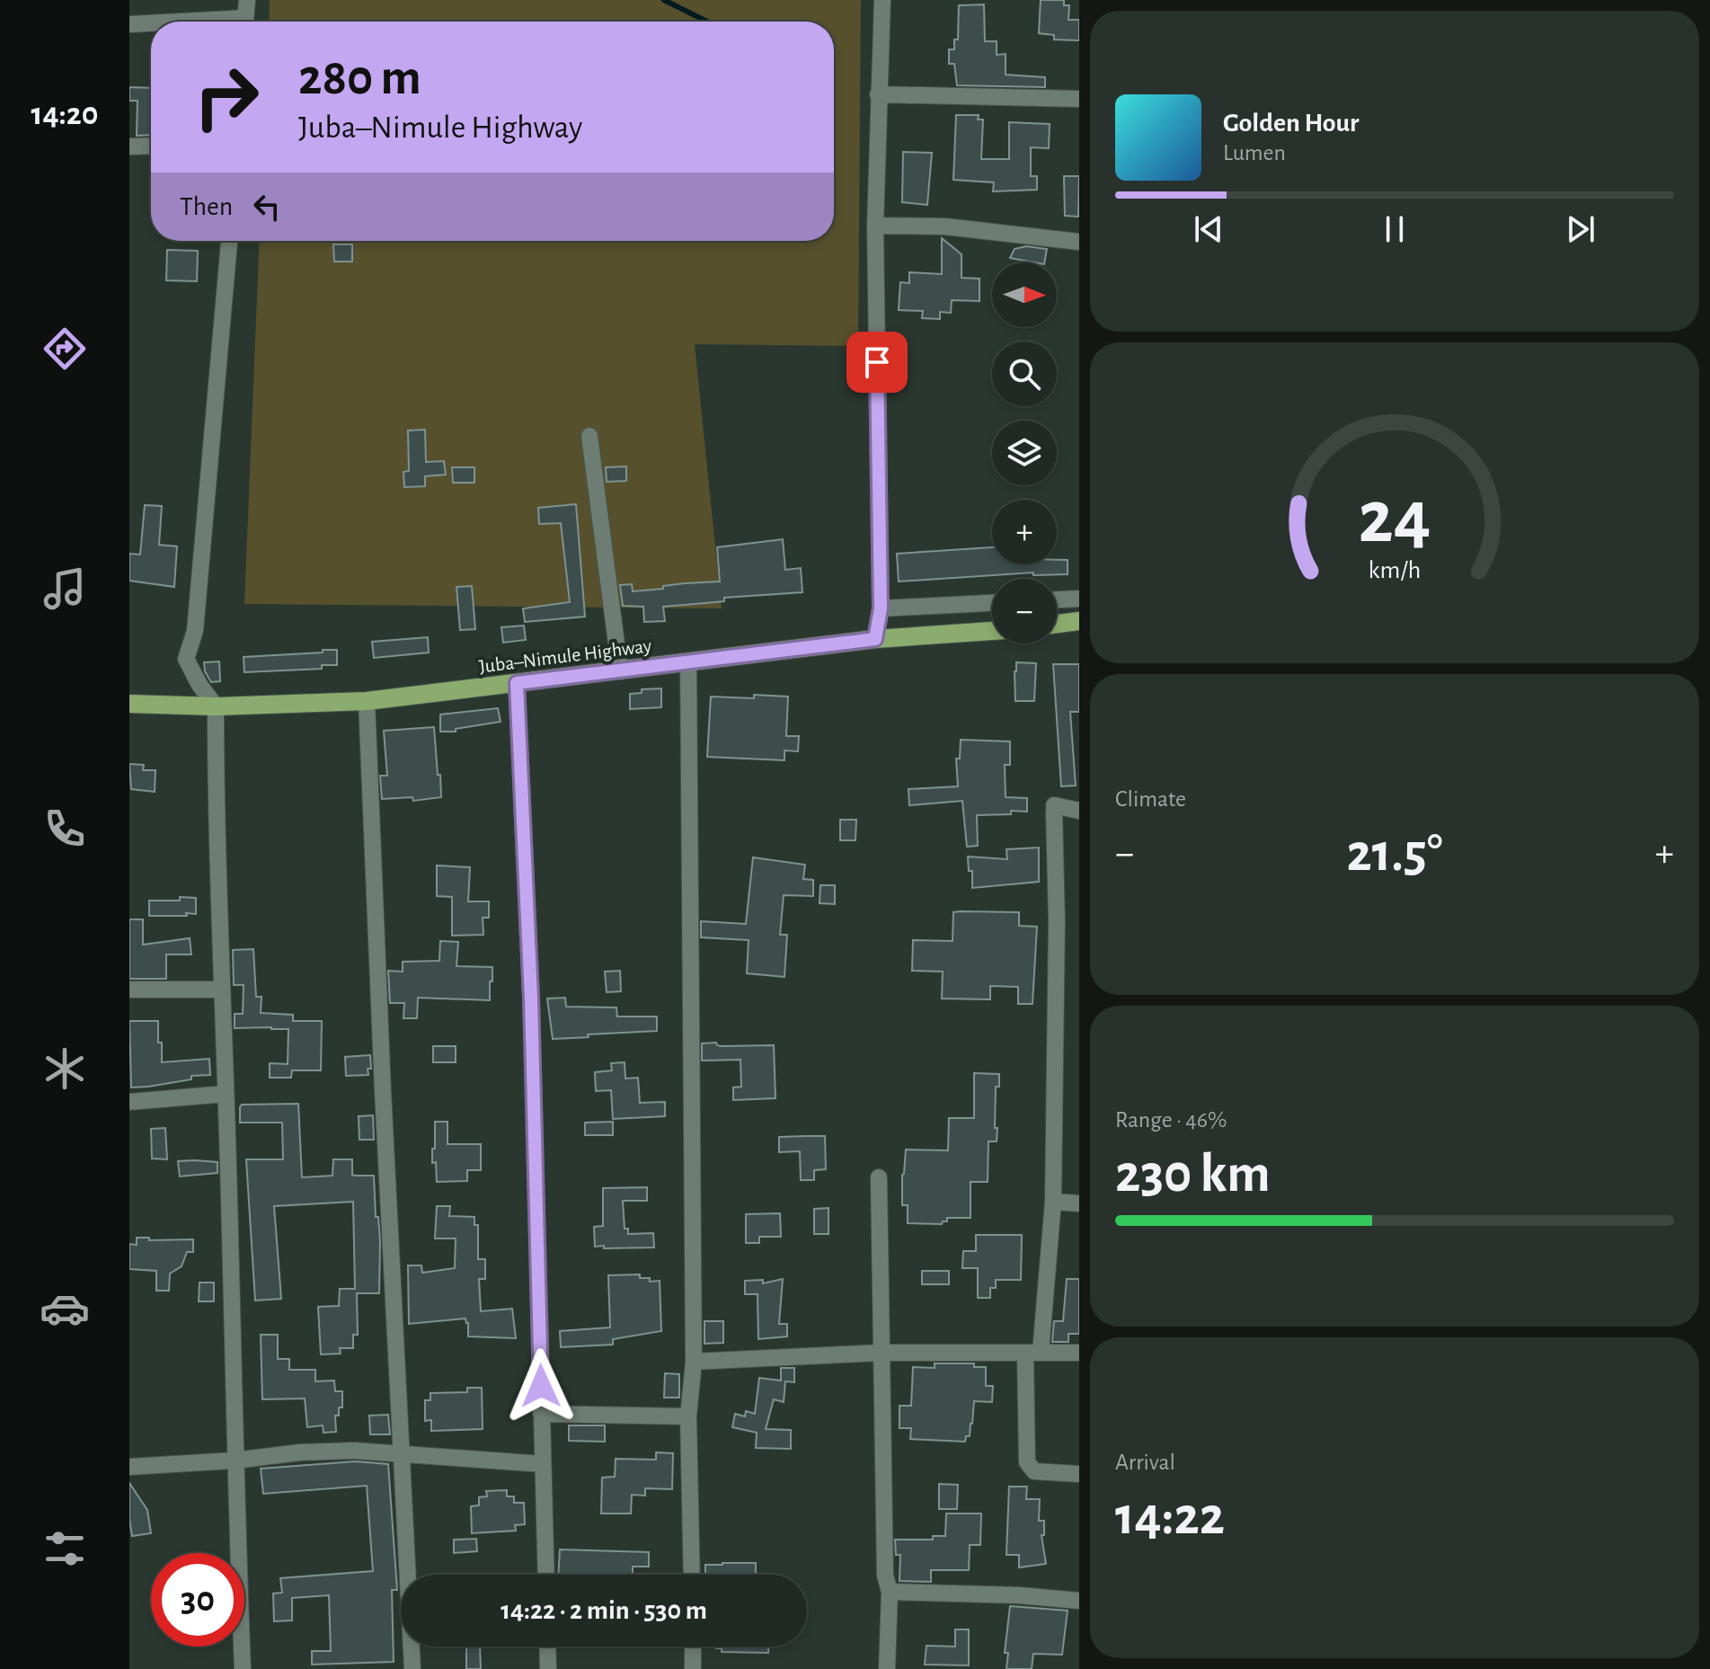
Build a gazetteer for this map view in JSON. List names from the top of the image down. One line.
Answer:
{"streets":{"main road":["Juba–Nimule Highway"]},"north":"right","page":{"tabs":"14:20","turn":["280 m","Juba–Nimule Highway"],"song":["Golden Hour","Lumen"],"then":"Then","map_buttons":["+","−"],"tile":["Climate",["Range · 46%","230 km"],["Arrival","14:22"]],"heat":["−","21.5°","+"],"limit":"30","trip":"14:22 · 2 min · 530 m","gauge":["24","km/h"]}}
